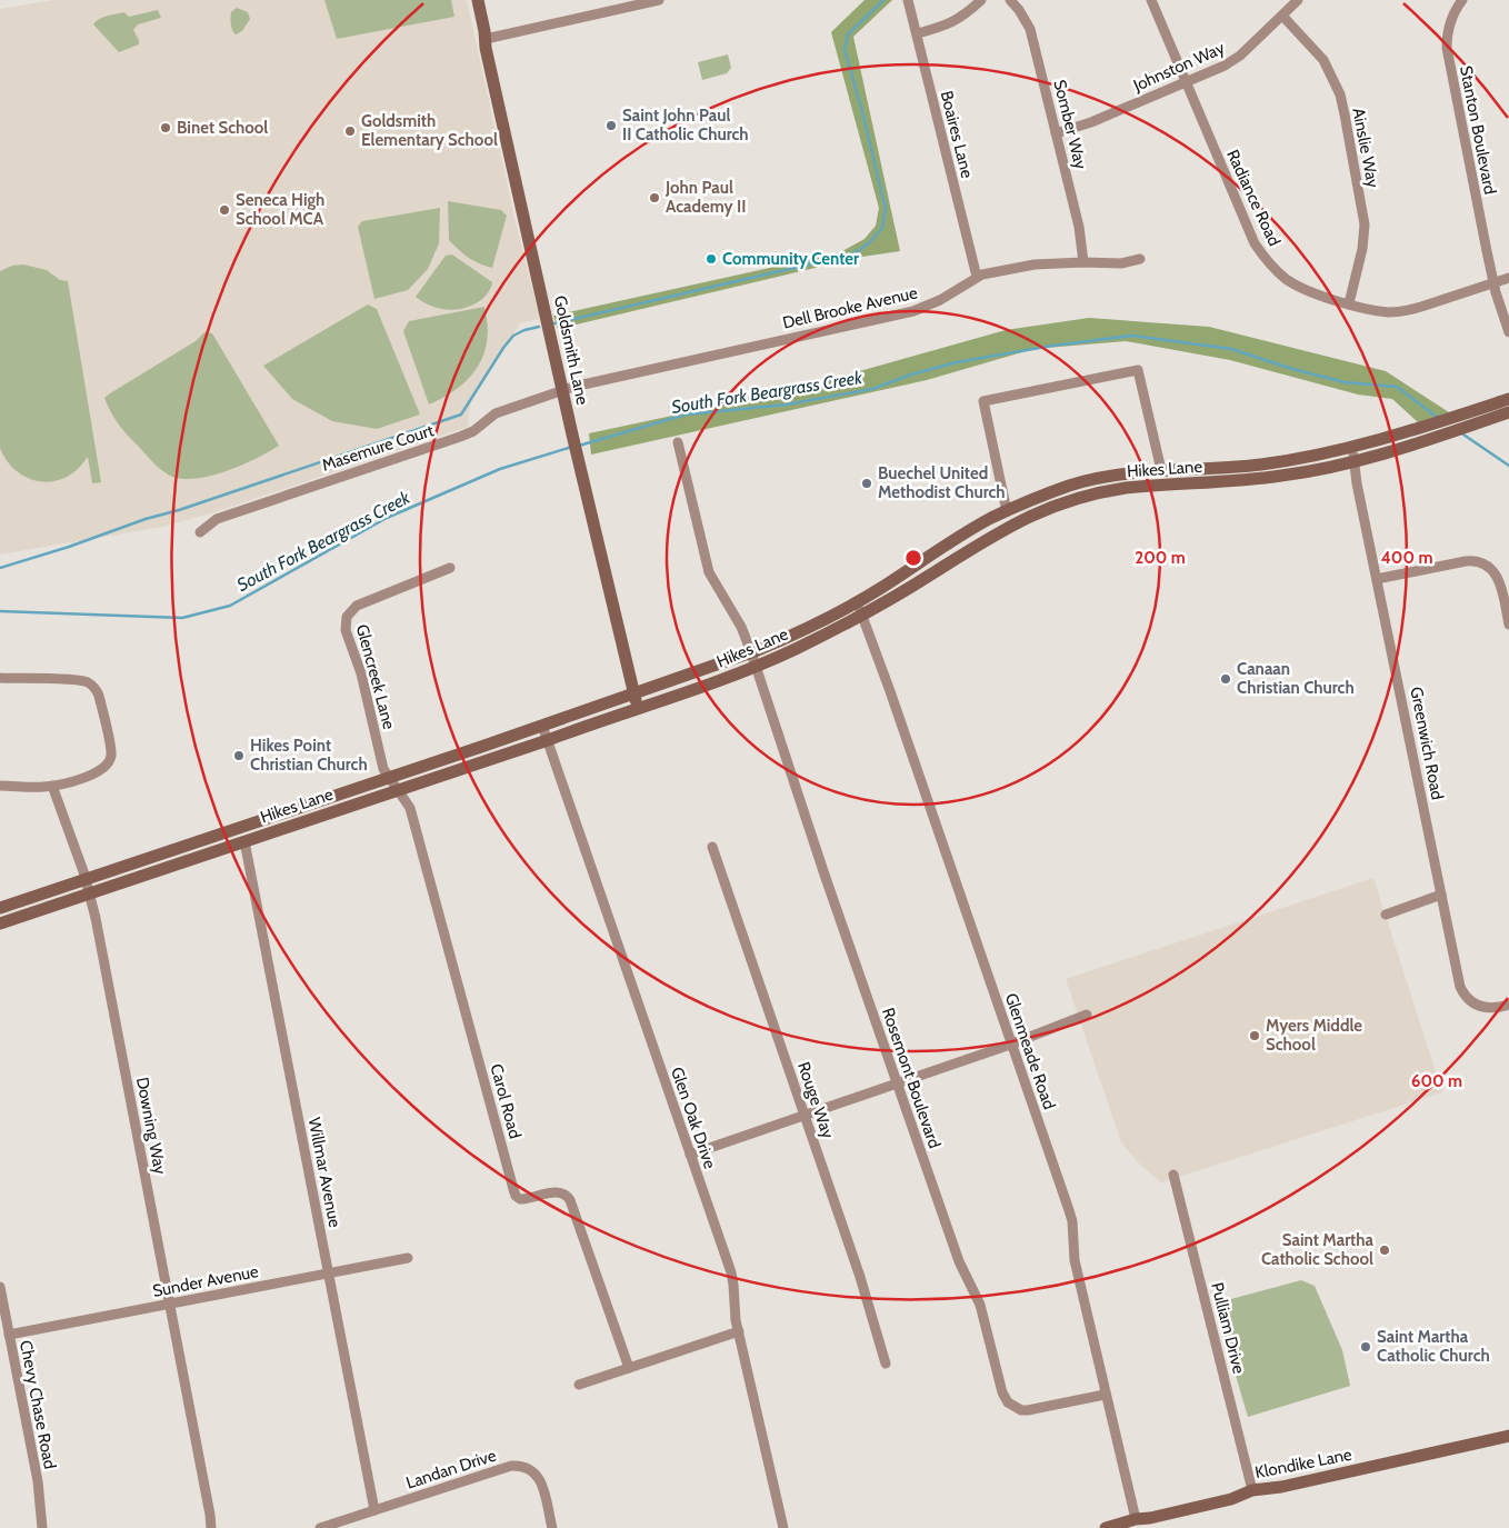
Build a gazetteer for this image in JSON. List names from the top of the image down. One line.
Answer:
{"streets":{"main road":["Goldsmith Lane","Hikes Lane","Klondike Lane"],"street":["Johnston Way","Somber Way","Stanton Boulevard","Boaires Lane","Ainslie Way","Radiance Road","Dell Brooke Avenue","Masemure Court","Glencreek Lane","Greenwich Road","Glenmeade Road","Rosemont Boulevard","Rouge Way","Carol Road","Glen Oak Drive","Downing Way","Willmar Avenue","Sunder Avenue","Pulliam Drive","Chevy Chase Road","Landan Drive"]},"crossings":[["Johnston Way","Somber Way"],["Johnston Way","Ainslie Way"],["Johnston Way","Radiance Road"],["Somber Way","Dell Brooke Avenue"],["Stanton Boulevard","Radiance Road"],["Boaires Lane","Dell Brooke Avenue"],["Ainslie Way","Radiance Road"],["Dell Brooke Avenue","Goldsmith Lane"],["Dell Brooke Avenue","Masemure Court"],["Goldsmith Lane","Masemure Court"],["Goldsmith Lane","Hikes Lane"],["Hikes Lane","Glencreek Lane"],["Hikes Lane","Greenwich Road"],["Hikes Lane","Glenmeade Road"],["Hikes Lane","Rosemont Boulevard"],["Hikes Lane","Carol Road"],["Hikes Lane","Glen Oak Drive"],["Hikes Lane","Downing Way"],["Hikes Lane","Willmar Avenue"],["Glencreek Lane","Carol Road"],["Glenmeade Road","Rosemont Boulevard"],["Glenmeade Road","Klondike Lane"],["Downing Way","Sunder Avenue"],["Willmar Avenue","Sunder Avenue"],["Willmar Avenue","Landan Drive"],["Sunder Avenue","Chevy Chase Road"],["Pulliam Drive","Klondike Lane"]],"water":["South Fork Beargrass Creek"],"places":["Saint John Paul II Catholic Church","Binet School","Goldsmith Elementary School","John Paul Academy II","Seneca High School MCA","Community Center","Buechel United Methodist Church","Canaan Christian Church","Hikes Point Christian Church","Myers Middle School","Saint Martha Catholic School","Saint Martha Catholic Church"],"rings":["200 m","400 m","600 m"]}
